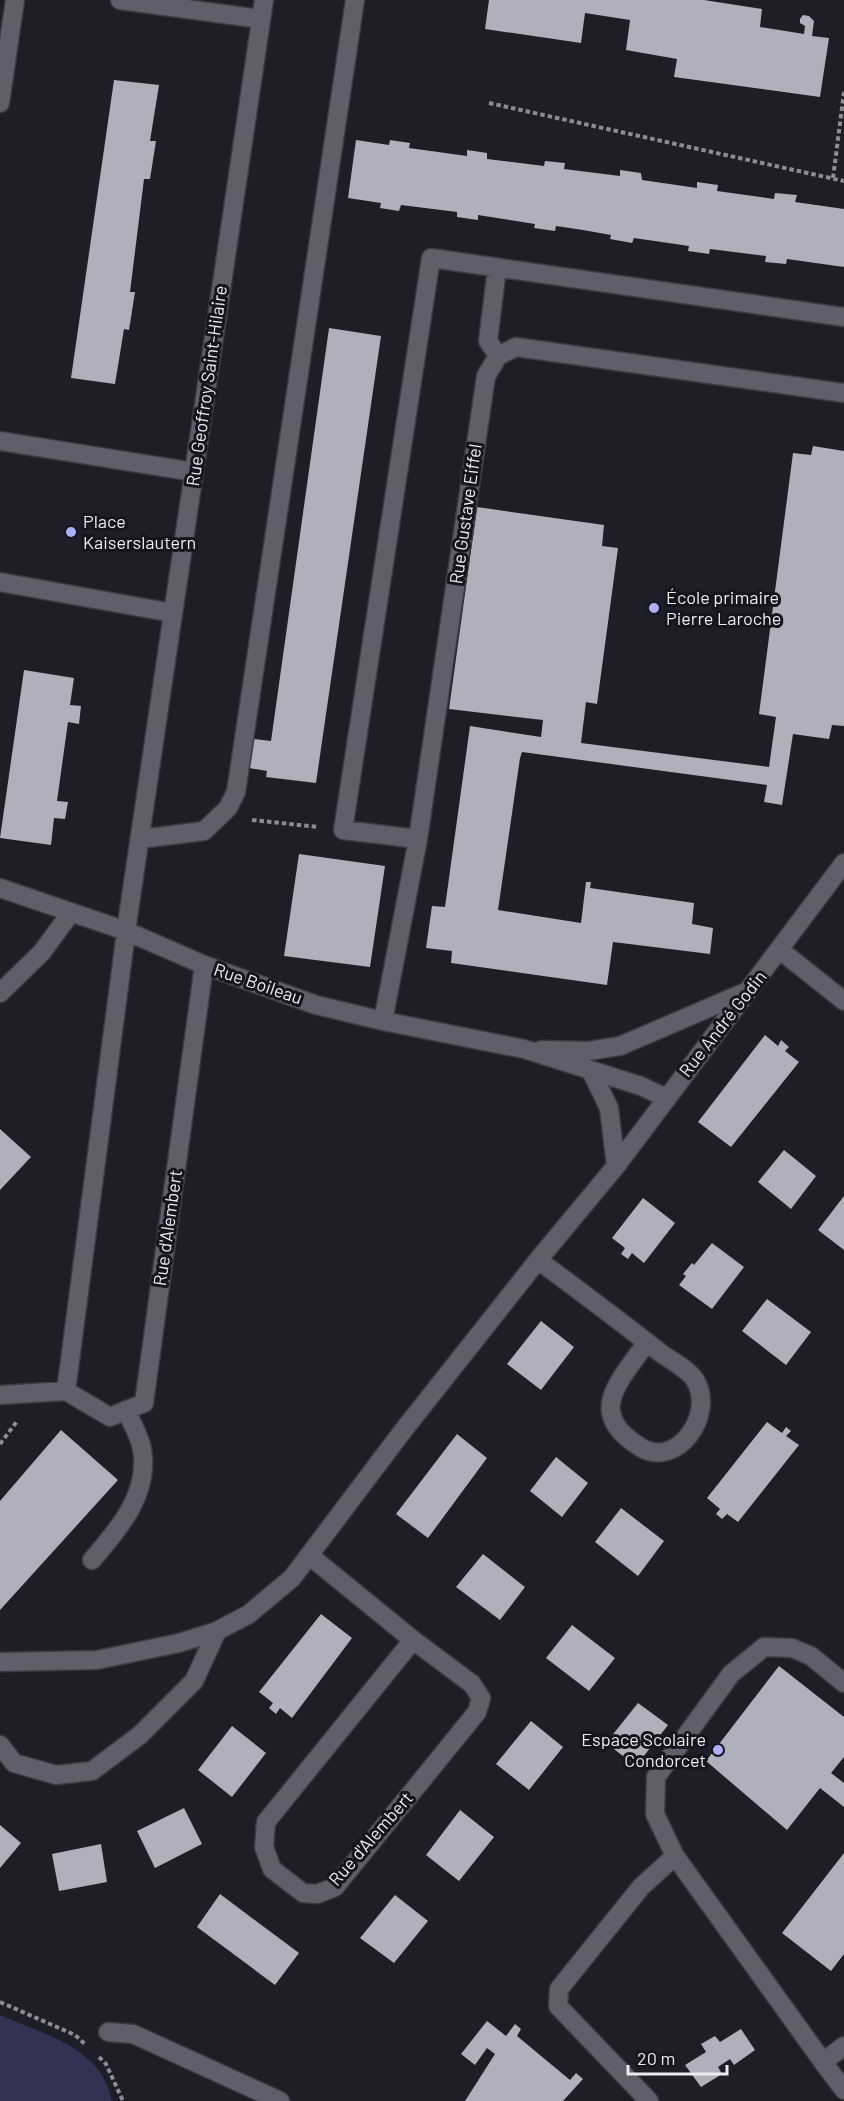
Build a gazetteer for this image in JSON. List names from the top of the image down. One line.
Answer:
{"streets":{"street":["Rue Geoffroy Saint-Hilaire","Rue Gustave Eiffel","Rue Boileau","Rue André Godin","Rue d'Alembert"]},"crossings":[["Rue Geoffroy Saint-Hilaire","Rue Boileau"],["Rue Gustave Eiffel","Rue Boileau"],["Rue Boileau","Rue André Godin"],["Rue Boileau","Rue d'Alembert"]],"places":["Place Kaiserslautern","École primaire Pierre Laroche","Espace Scolaire Condorcet"],"scale_bar":"20 m"}
